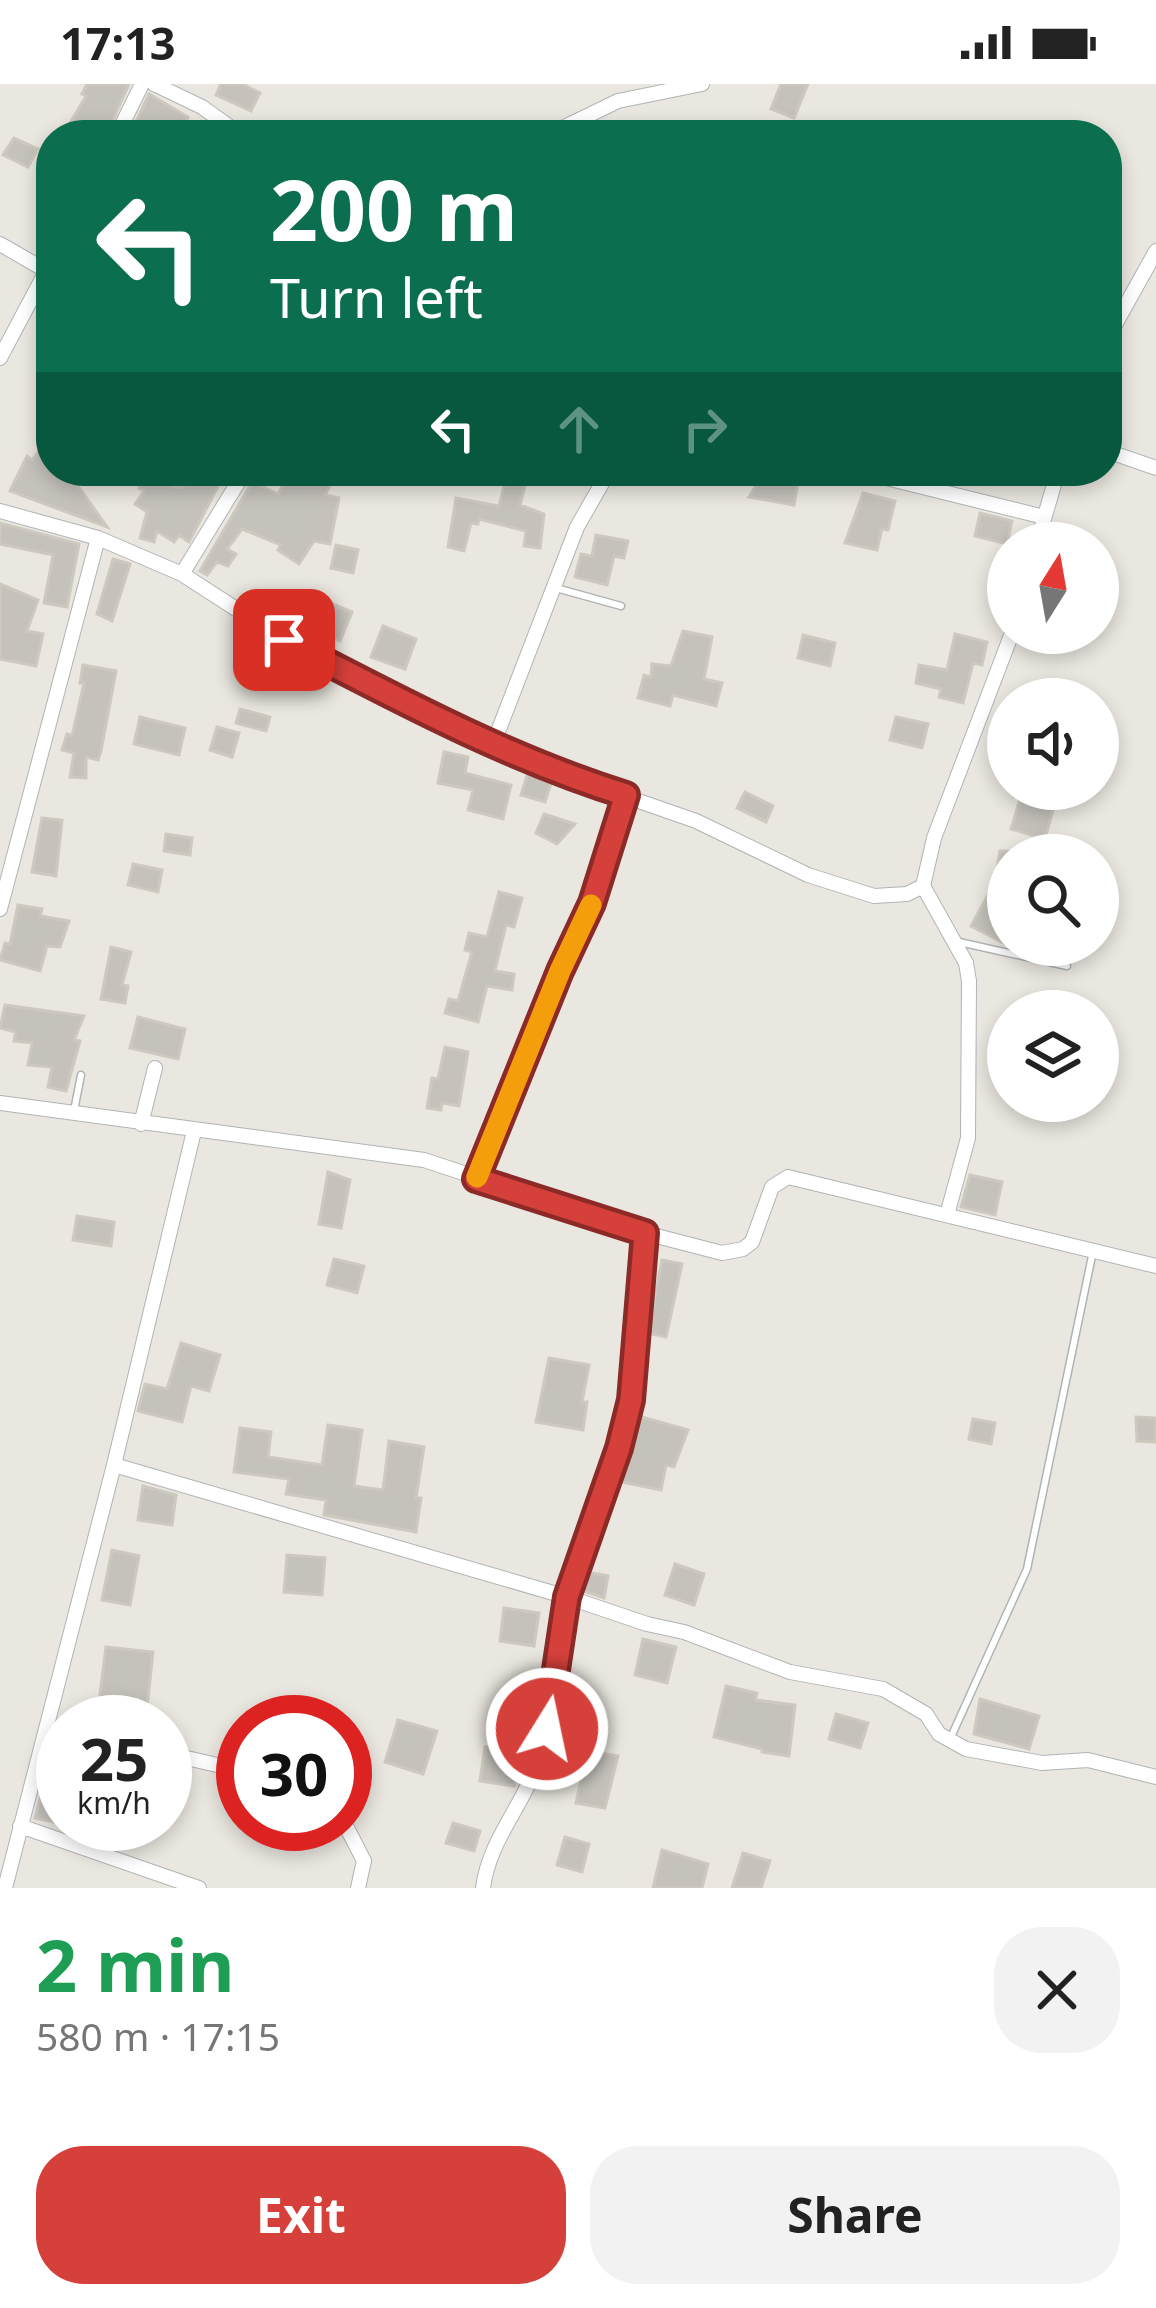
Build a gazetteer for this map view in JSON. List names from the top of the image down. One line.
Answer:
{"north":"top","page":{"status":"17:13","turn":["200 m","Turn left"],"speed":"25 km/h","limit":"30","heading":["2 min","580 m · 17:15"],"buttons":["Exit","Share"]}}
